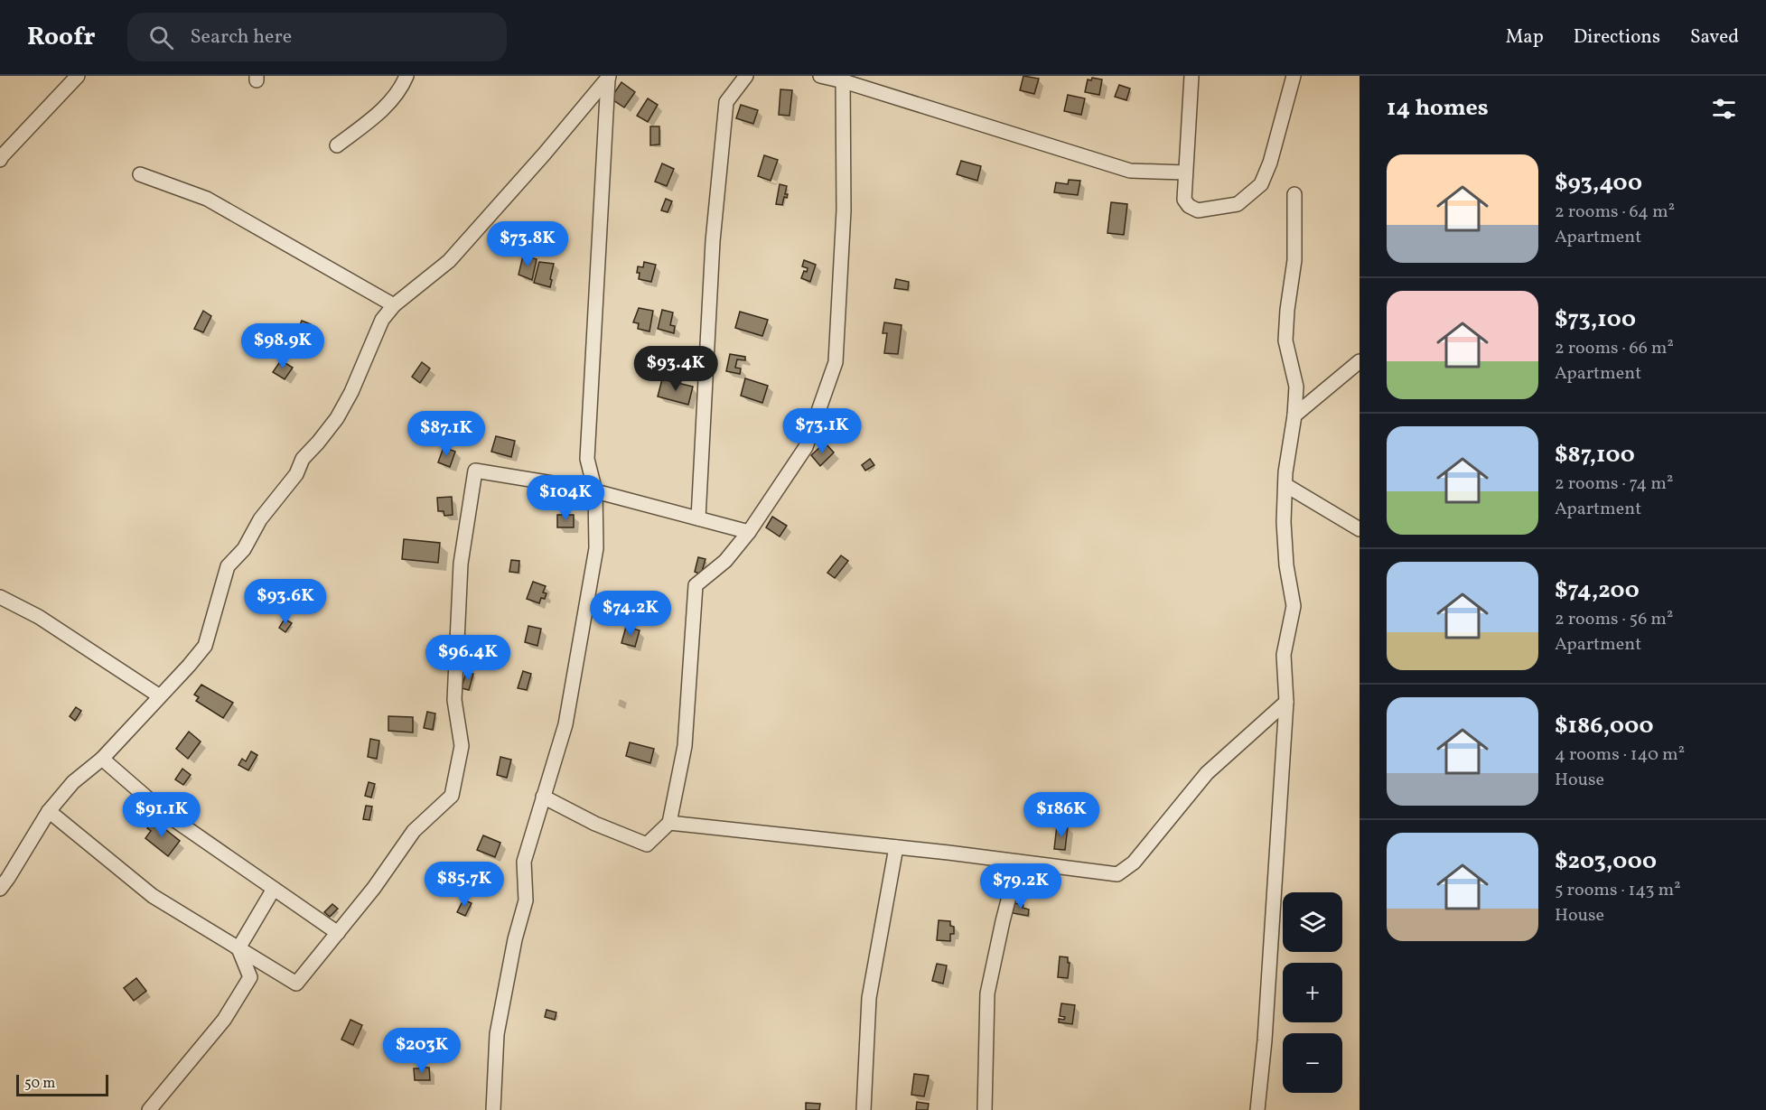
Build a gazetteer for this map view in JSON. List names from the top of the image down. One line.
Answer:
{"scale_bar":"50 m","page":{"header":"Roofr","search":"Search here","nav":["Map","Directions","Saved"],"heading":"14 homes","list":[{"name":"$93,400","note":"2 rooms · 64 m² · Apartment"},{"name":"$73,100","note":"2 rooms · 66 m² · Apartment"},{"name":"$87,100","note":"2 rooms · 74 m² · Apartment"},{"name":"$74,200","note":"2 rooms · 56 m² · Apartment"},{"name":"$186,000","note":"4 rooms · 140 m² · House"},{"name":"$203,000","note":"5 rooms · 143 m² · House"}],"price":["$73.8K","$98.9K","$93.4K","$73.1K","$87.1K","$104K","$93.6K","$74.2K","$96.4K","$91.1K","$186K","$85.7K","$79.2K","$203K"],"map_buttons":["+","−"],"scale":"50 m"}}
